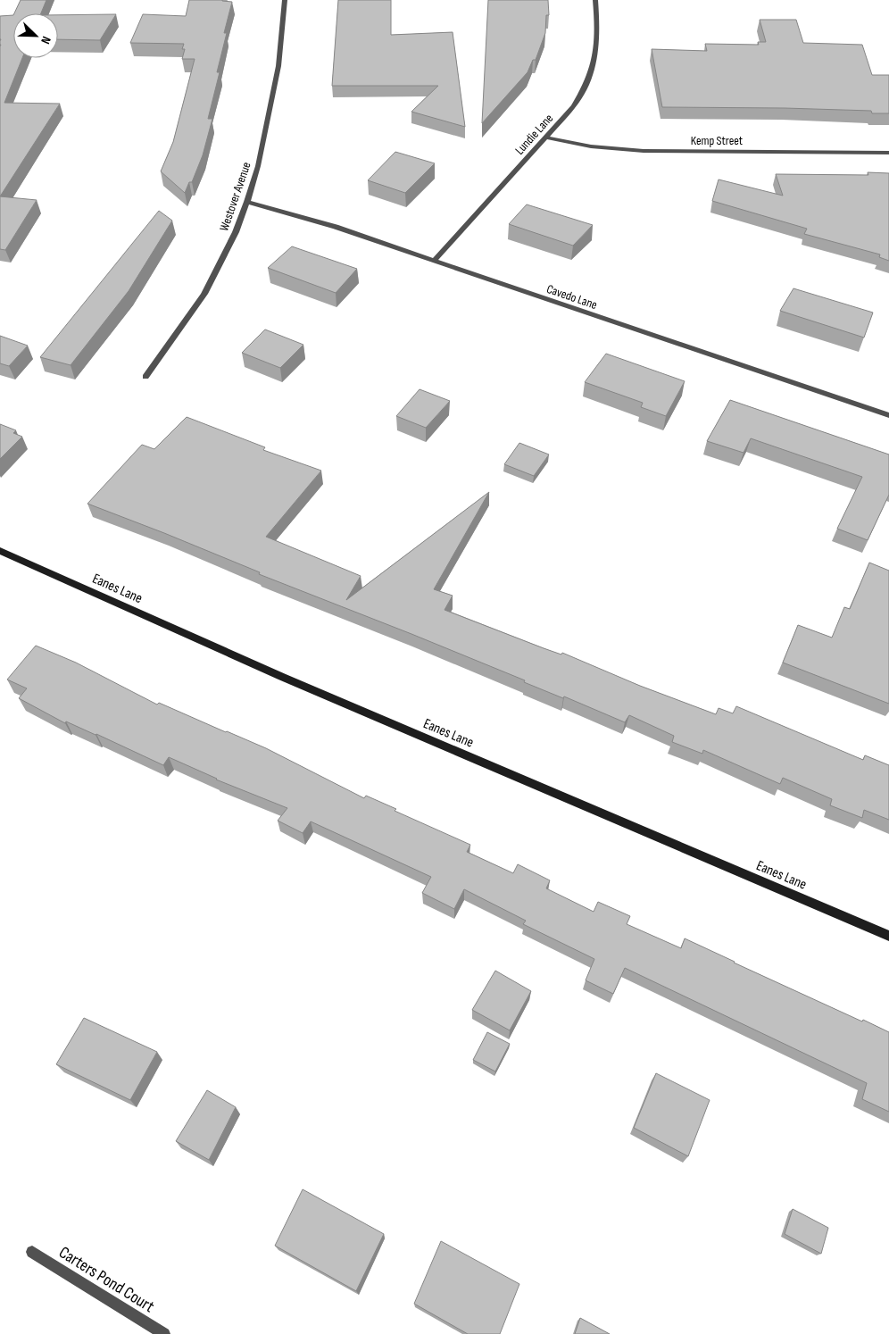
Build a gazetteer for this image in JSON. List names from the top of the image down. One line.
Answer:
{"streets":{"street":["Lundie Lane","Kemp Street","Westover Avenue","Cavedo Lane","Eanes Lane","Carters Pond Court"]},"crossings":[["Lundie Lane","Kemp Street"],["Lundie Lane","Cavedo Lane"],["Westover Avenue","Cavedo Lane"]],"north":"bottom right"}
